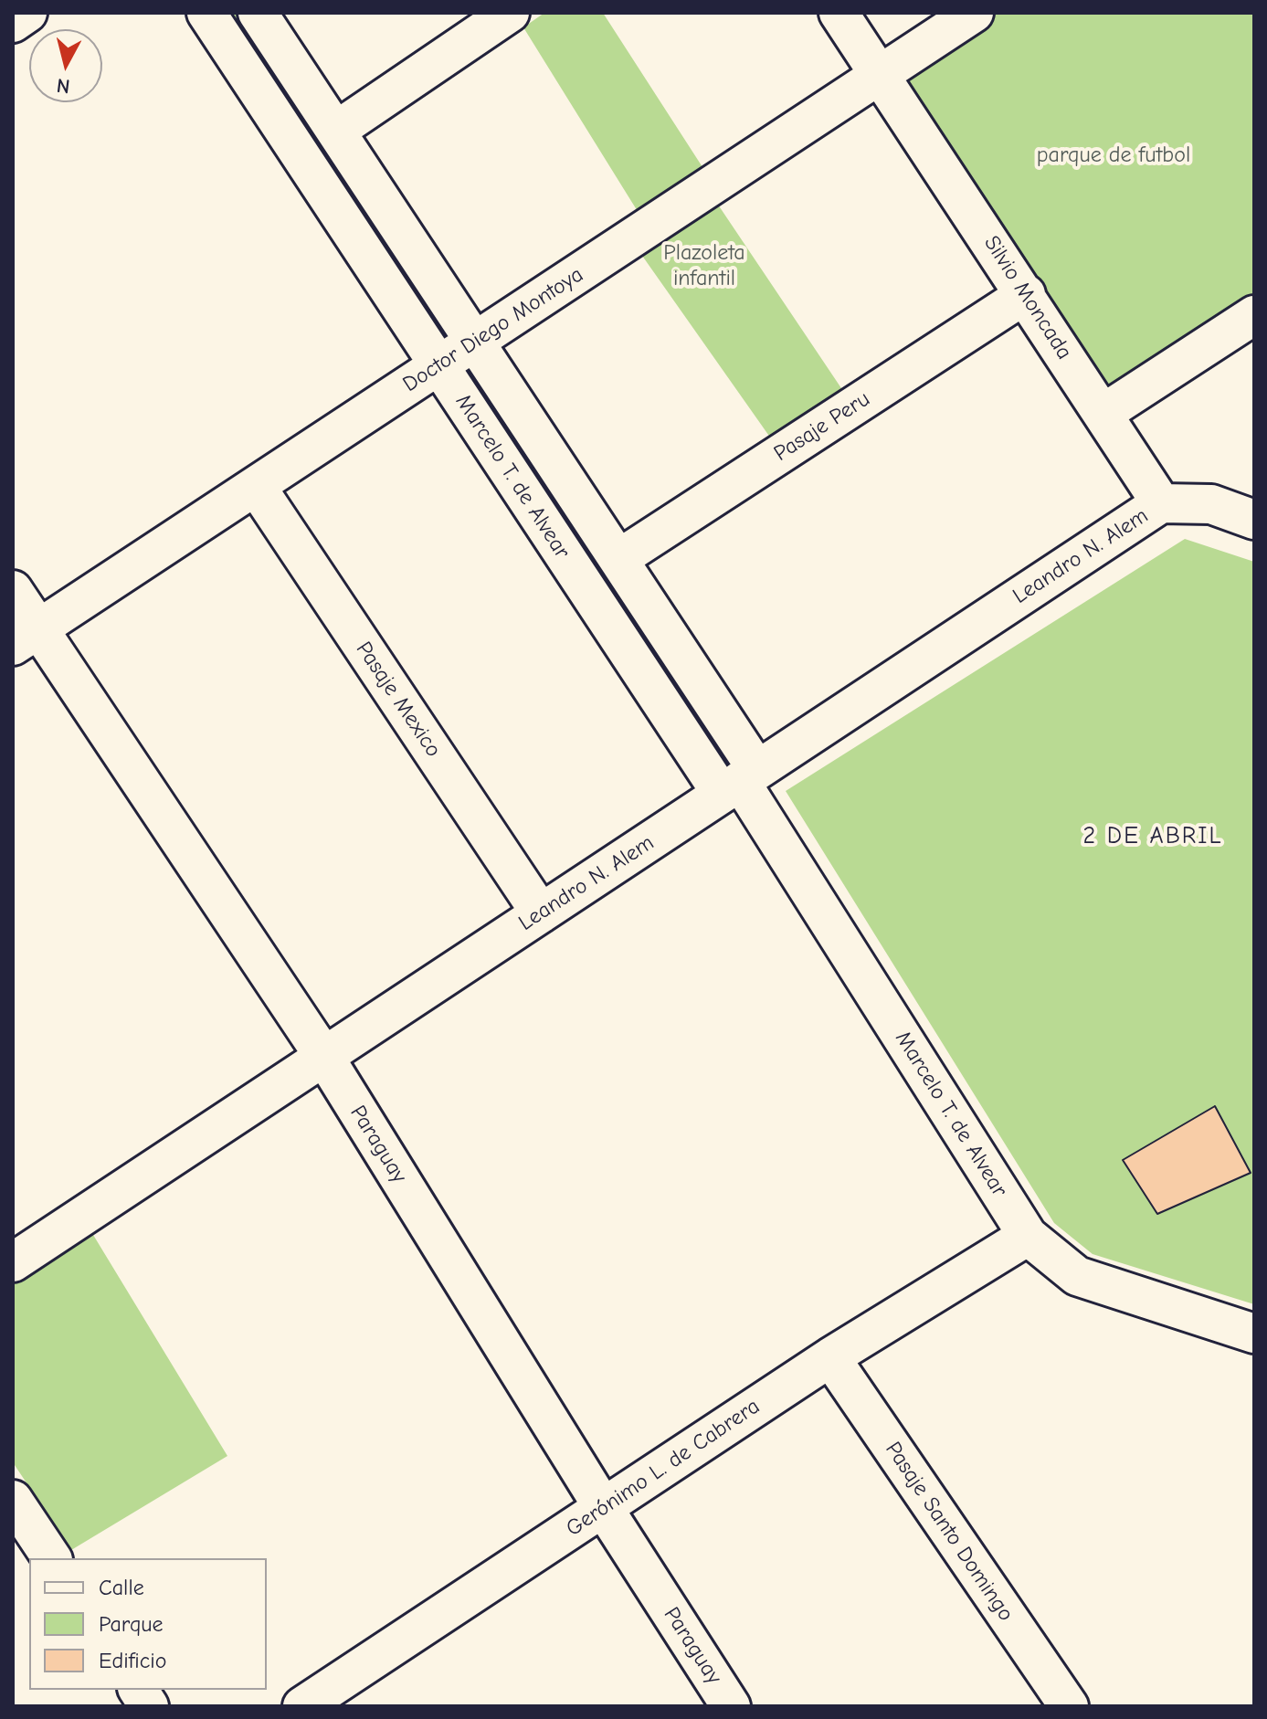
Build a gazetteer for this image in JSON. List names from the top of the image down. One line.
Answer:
{"streets":{"street":["Silvio Moncada","Doctor Diego Montoya","Pasaje Peru","Marcelo T. de Alvear","Leandro N. Alem","Pasaje Mexico","Paraguay","Gerónimo L. de Cabrera","Pasaje Santo Domingo"]},"crossings":[["Silvio Moncada","Doctor Diego Montoya"],["Silvio Moncada","Pasaje Peru"],["Silvio Moncada","Leandro N. Alem"],["Doctor Diego Montoya","Marcelo T. de Alvear"],["Doctor Diego Montoya","Pasaje Mexico"],["Doctor Diego Montoya","Paraguay"],["Pasaje Peru","Marcelo T. de Alvear"],["Marcelo T. de Alvear","Leandro N. Alem"],["Marcelo T. de Alvear","Gerónimo L. de Cabrera"],["Leandro N. Alem","Pasaje Mexico"],["Leandro N. Alem","Paraguay"],["Paraguay","Gerónimo L. de Cabrera"],["Gerónimo L. de Cabrera","Pasaje Santo Domingo"]],"districts":["2 DE ABRIL"],"parks":["parque de futbol","Plazoleta infantil"],"legend":["Calle","Parque","Edificio"],"north":"bottom"}
